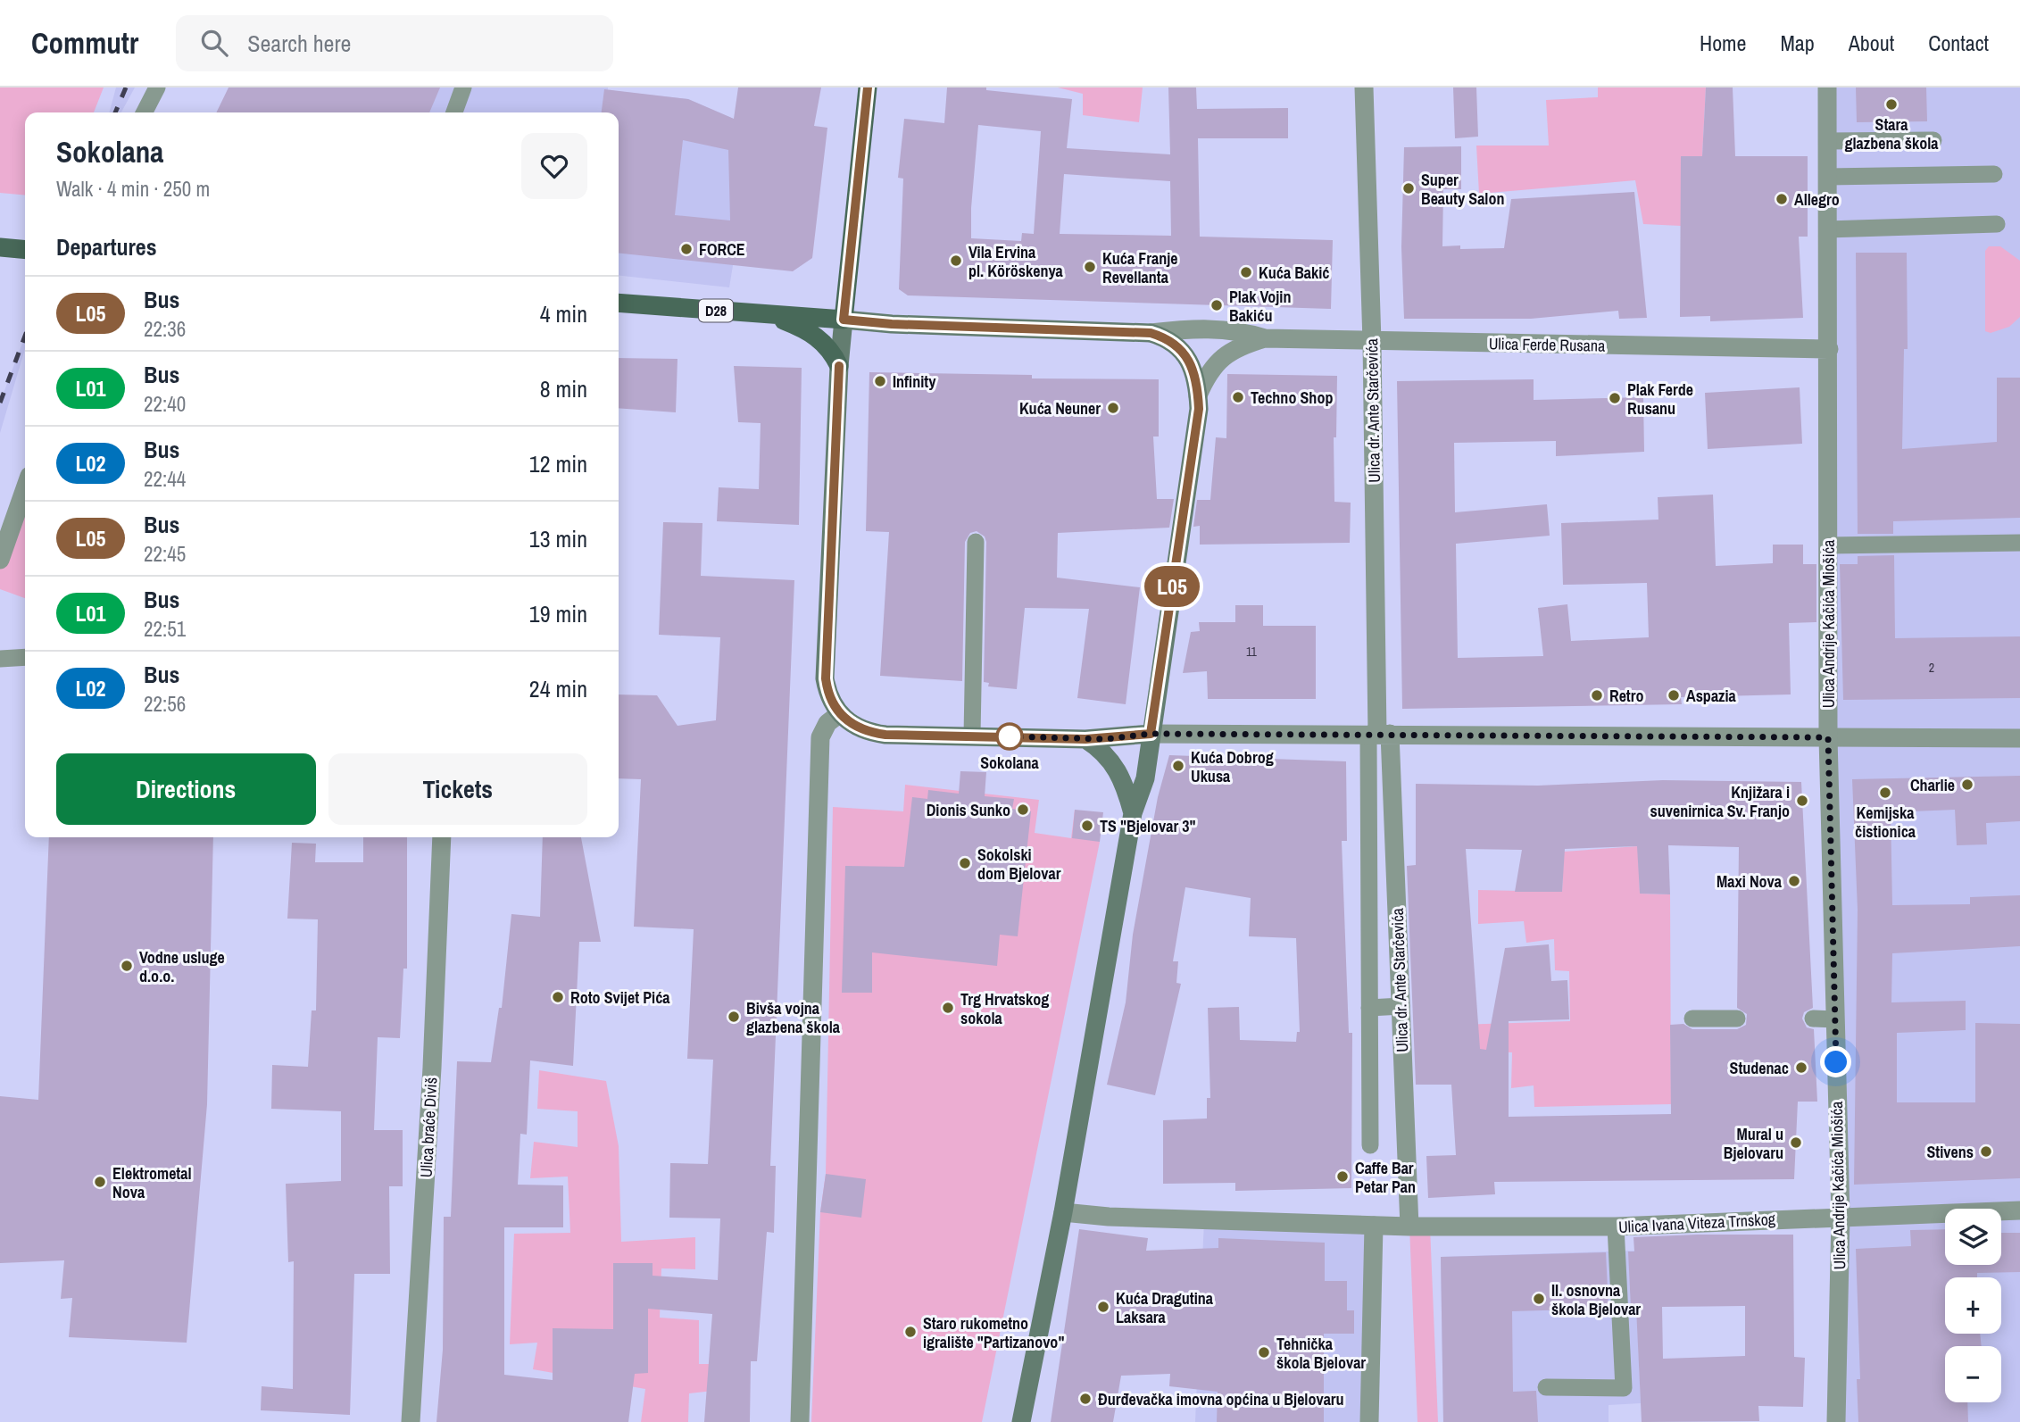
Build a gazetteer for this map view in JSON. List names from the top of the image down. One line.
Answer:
{"streets":{"main road":["D28","Ulica Ferde Rusana"],"street":["Ulica dr. Ante Starčevića","Ulica Andrije Kačića Miošića","Ulica braće Diviš","Ulica Ivana Viteza Trnskog"]},"crossings":[["Ulica Ferde Rusana","Ulica dr. Ante Starčevića"],["Ulica Ferde Rusana","Ulica Andrije Kačića Miošića"],["Ulica dr. Ante Starčevića","Ulica Ivana Viteza Trnskog"],["Ulica Andrije Kačića Miošića","Ulica Ivana Viteza Trnskog"]],"places":["Stara glazbena škola","Super Beauty Salon","Allegro","FORCE","Vila Ervina pl. Köröskenya","Kuća Franje Revellanta","Kuća Bakić","Plak Vojin Bakiću","Infinity","Techno Shop","Plak Ferde Rusanu","Kuća Neuner","Retro","Aspazia","Sokolana","Kuća Dobrog Ukusa","Charlie","Kemijska čistionica","Knjižara i suvenirnica Sv. Franjo","Dionis Sunko","TS \"Bjelovar 3\"","Sokolski dom Bjelovar","Maxi Nova","Vodne usluge d.o.o.","Roto Svijet Pića","Trg Hrvatskog sokola","Bivša vojna glazbena škola","Studenac","Mural u Bjelovaru","Stivens","Caffe Bar Petar Pan","Elektrometal Nova","II. osnovna škola Bjelovar","Kuća Dragutina Laksara","Staro rukometno igralište \"Partizanovo\"","Tehnička škola Bjelovar","Đurđevačka imovna općina u Bjelovaru"],"lines":["bus line L05"],"house_numbers":["11","2"],"page":{"header":"Commutr","search":"Search here","nav":["Home","Map","About","Contact"],"on_map":"L05","heading":[["Sokolana","Walk · 4 min · 250 m"],"Departures"],"list":[{"mark":"L05","name":"Bus","note":"22:36","value":"4 min"},{"mark":"L01","name":"Bus","note":"22:40","value":"8 min"},{"mark":"L02","name":"Bus","note":"22:44","value":"12 min"},{"mark":"L05","name":"Bus","note":"22:45","value":"13 min"},{"mark":"L01","name":"Bus","note":"22:51","value":"19 min"},{"mark":"L02","name":"Bus","note":"22:56","value":"24 min"}],"buttons":["Directions","Tickets"],"map_buttons":["+","−"]}}
